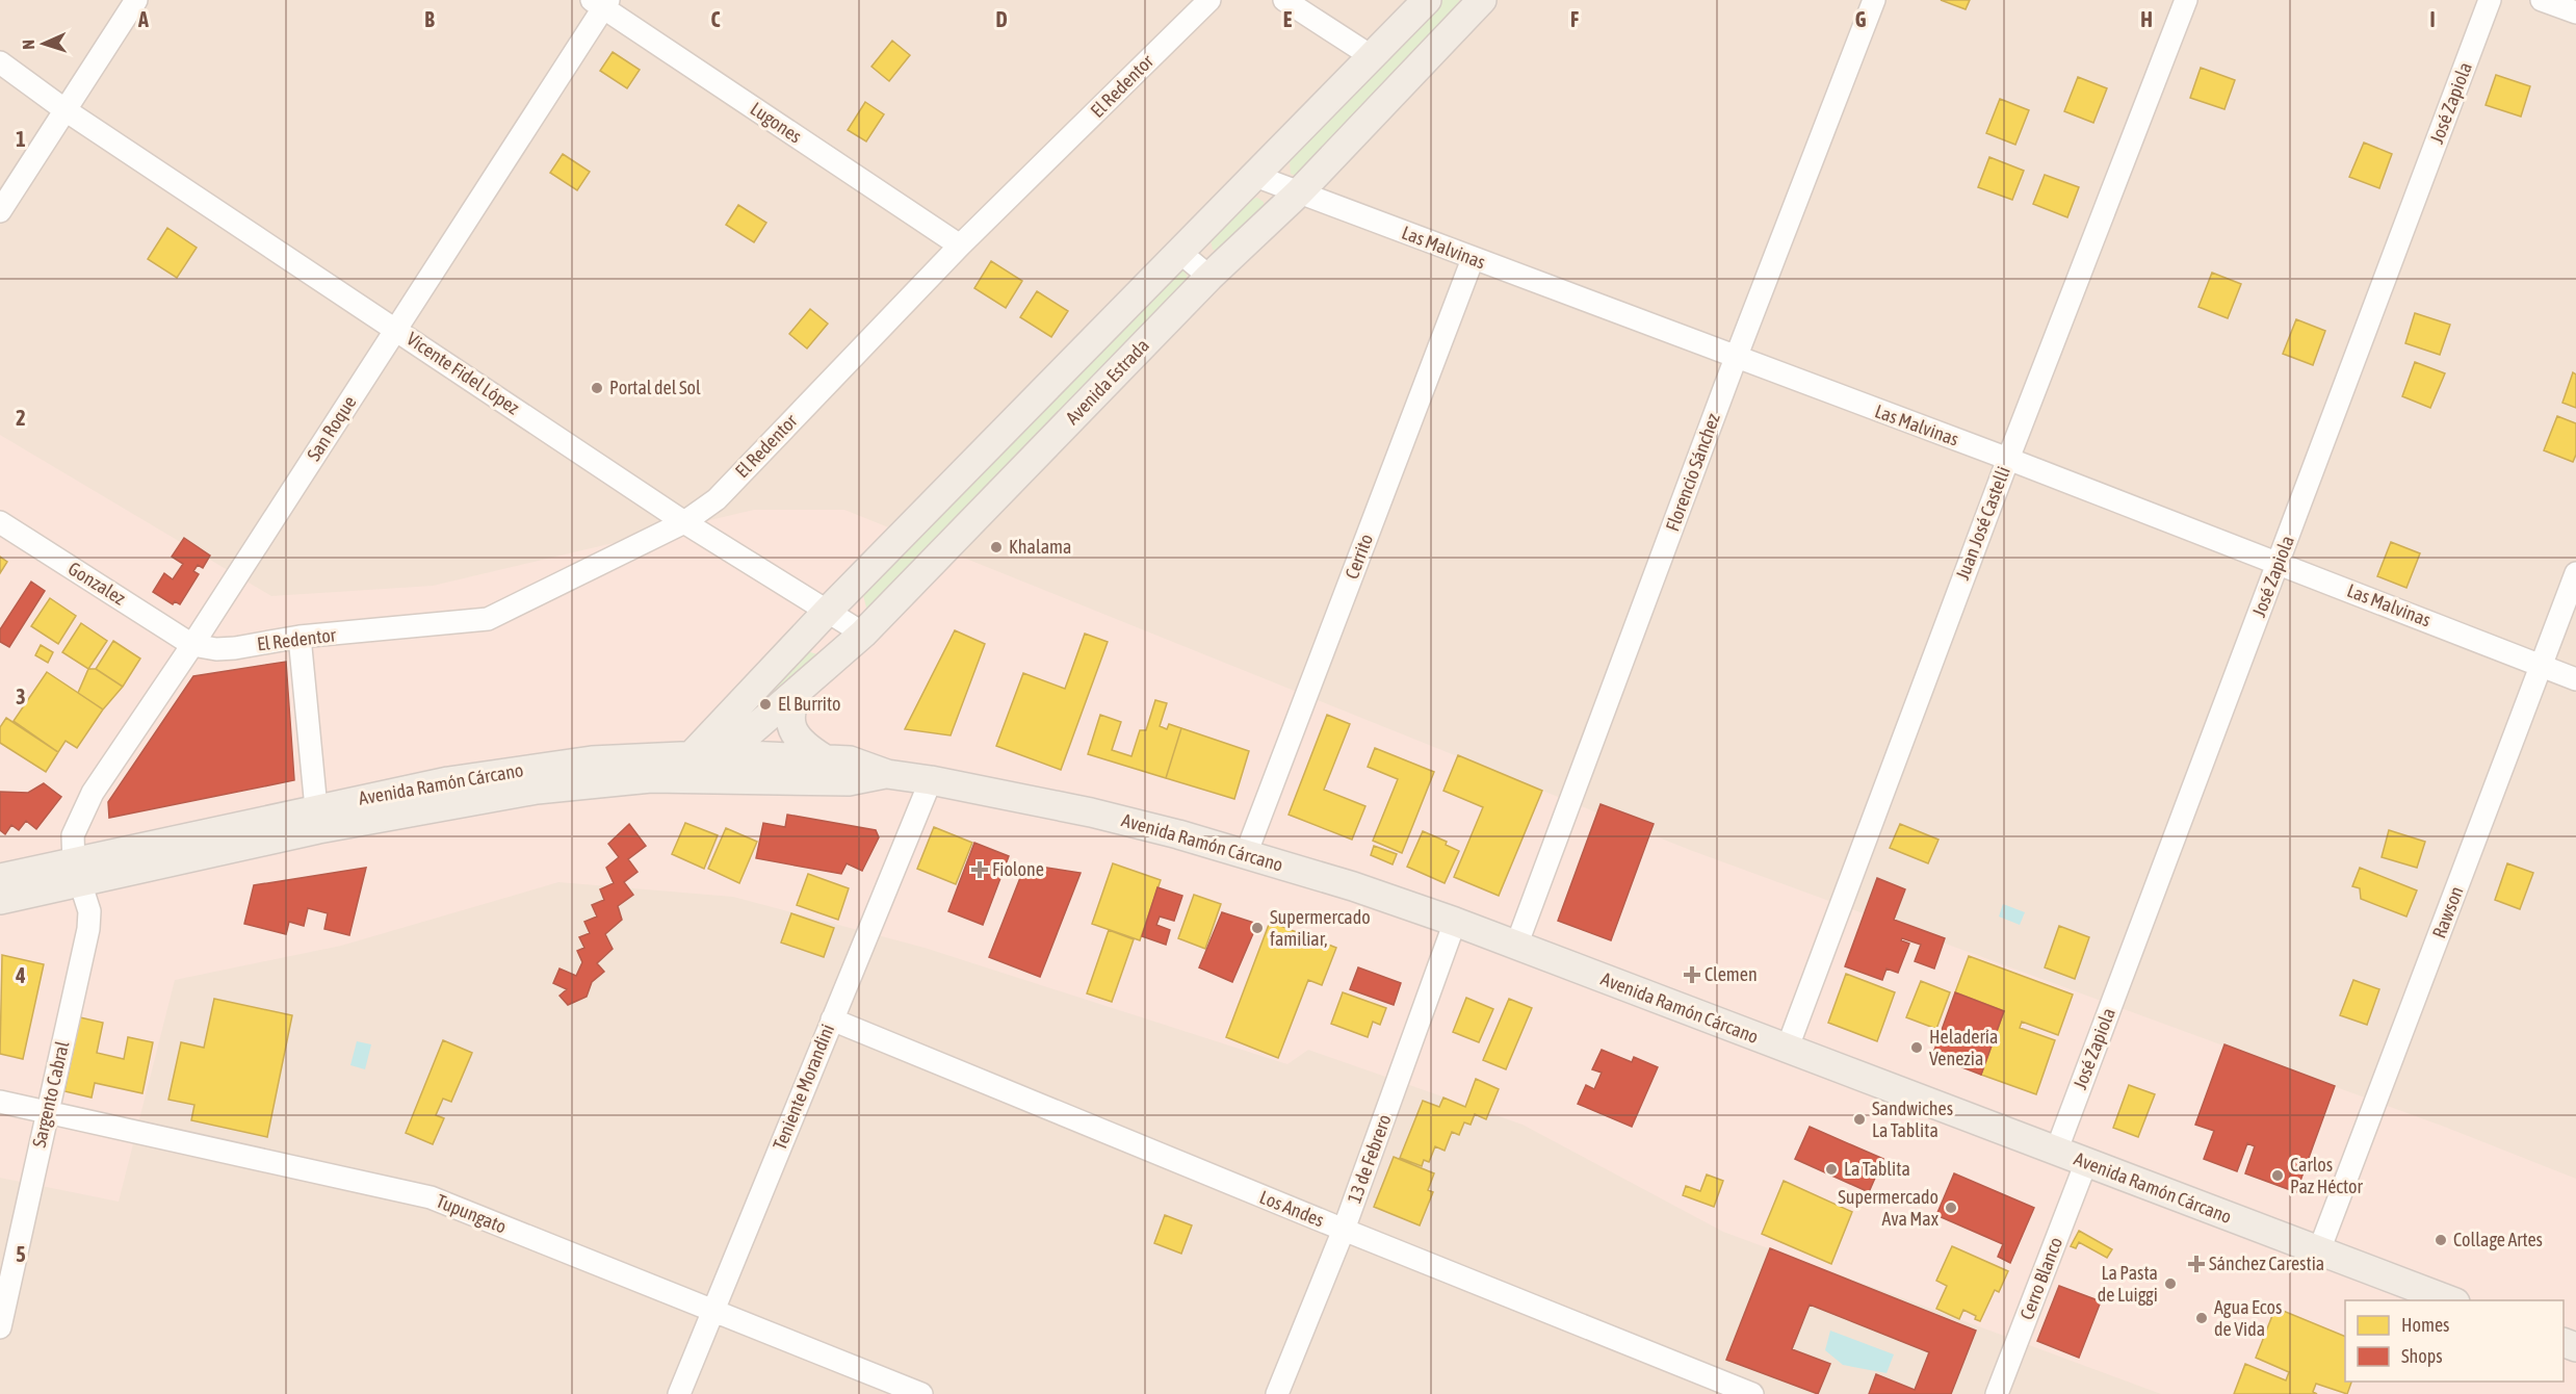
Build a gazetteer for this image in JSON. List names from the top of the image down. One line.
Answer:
{"streets":{"main road":["Avenida Estrada","Avenida Ramón Cárcano"],"street":["El Redentor","José Zapiola","Lugones","Las Malvinas","Vicente Fidel López","San Roque","Florencio Sánchez","Juan José Castelli","Cerrito","Gonzalez","Rawson","Teniente Morandini","Sargento Cabral","13 de Febrero","Los Andes","Tupungato","Cerro Blanco"]},"crossings":[["El Redentor","Lugones"],["El Redentor","Vicente Fidel López"],["El Redentor","San Roque"],["El Redentor","Gonzalez"],["José Zapiola","Las Malvinas"],["José Zapiola","Avenida Ramón Cárcano"],["Lugones","San Roque"],["Las Malvinas","Avenida Estrada"],["Las Malvinas","Florencio Sánchez"],["Las Malvinas","Juan José Castelli"],["Las Malvinas","Cerrito"],["Las Malvinas","Rawson"],["Vicente Fidel López","Avenida Estrada"],["Vicente Fidel López","San Roque"],["Avenida Estrada","Avenida Ramón Cárcano"],["San Roque","Gonzalez"],["San Roque","Avenida Ramón Cárcano"],["San Roque","Sargento Cabral"],["Florencio Sánchez","Avenida Ramón Cárcano"],["Juan José Castelli","Avenida Ramón Cárcano"],["Cerrito","Avenida Ramón Cárcano"],["Avenida Ramón Cárcano","Rawson"],["Avenida Ramón Cárcano","Teniente Morandini"],["Avenida Ramón Cárcano","Sargento Cabral"],["Avenida Ramón Cárcano","13 de Febrero"],["Avenida Ramón Cárcano","Cerro Blanco"],["Teniente Morandini","Los Andes"],["Teniente Morandini","Tupungato"],["Sargento Cabral","Tupungato"],["13 de Febrero","Los Andes"]],"places":{"other":["Portal del Sol","Khalama","El Burrito","Supermercado familiar,","Heladería Venezia","Sandwiches La Tablita","La Tablita","Carlos Paz Héctor","Supermercado Ava Max","Collage Artes","La Pasta de Luiggi","Agua Ecos de Vida"],"health":["Fiolone","Clemen","Sánchez Carestia"]},"legend":["Homes","Shops"],"north":"left","grid":{"columns":["A","B","C","D","E","F","G","H","I"],"rows":["1","2","3","4","5"]}}
